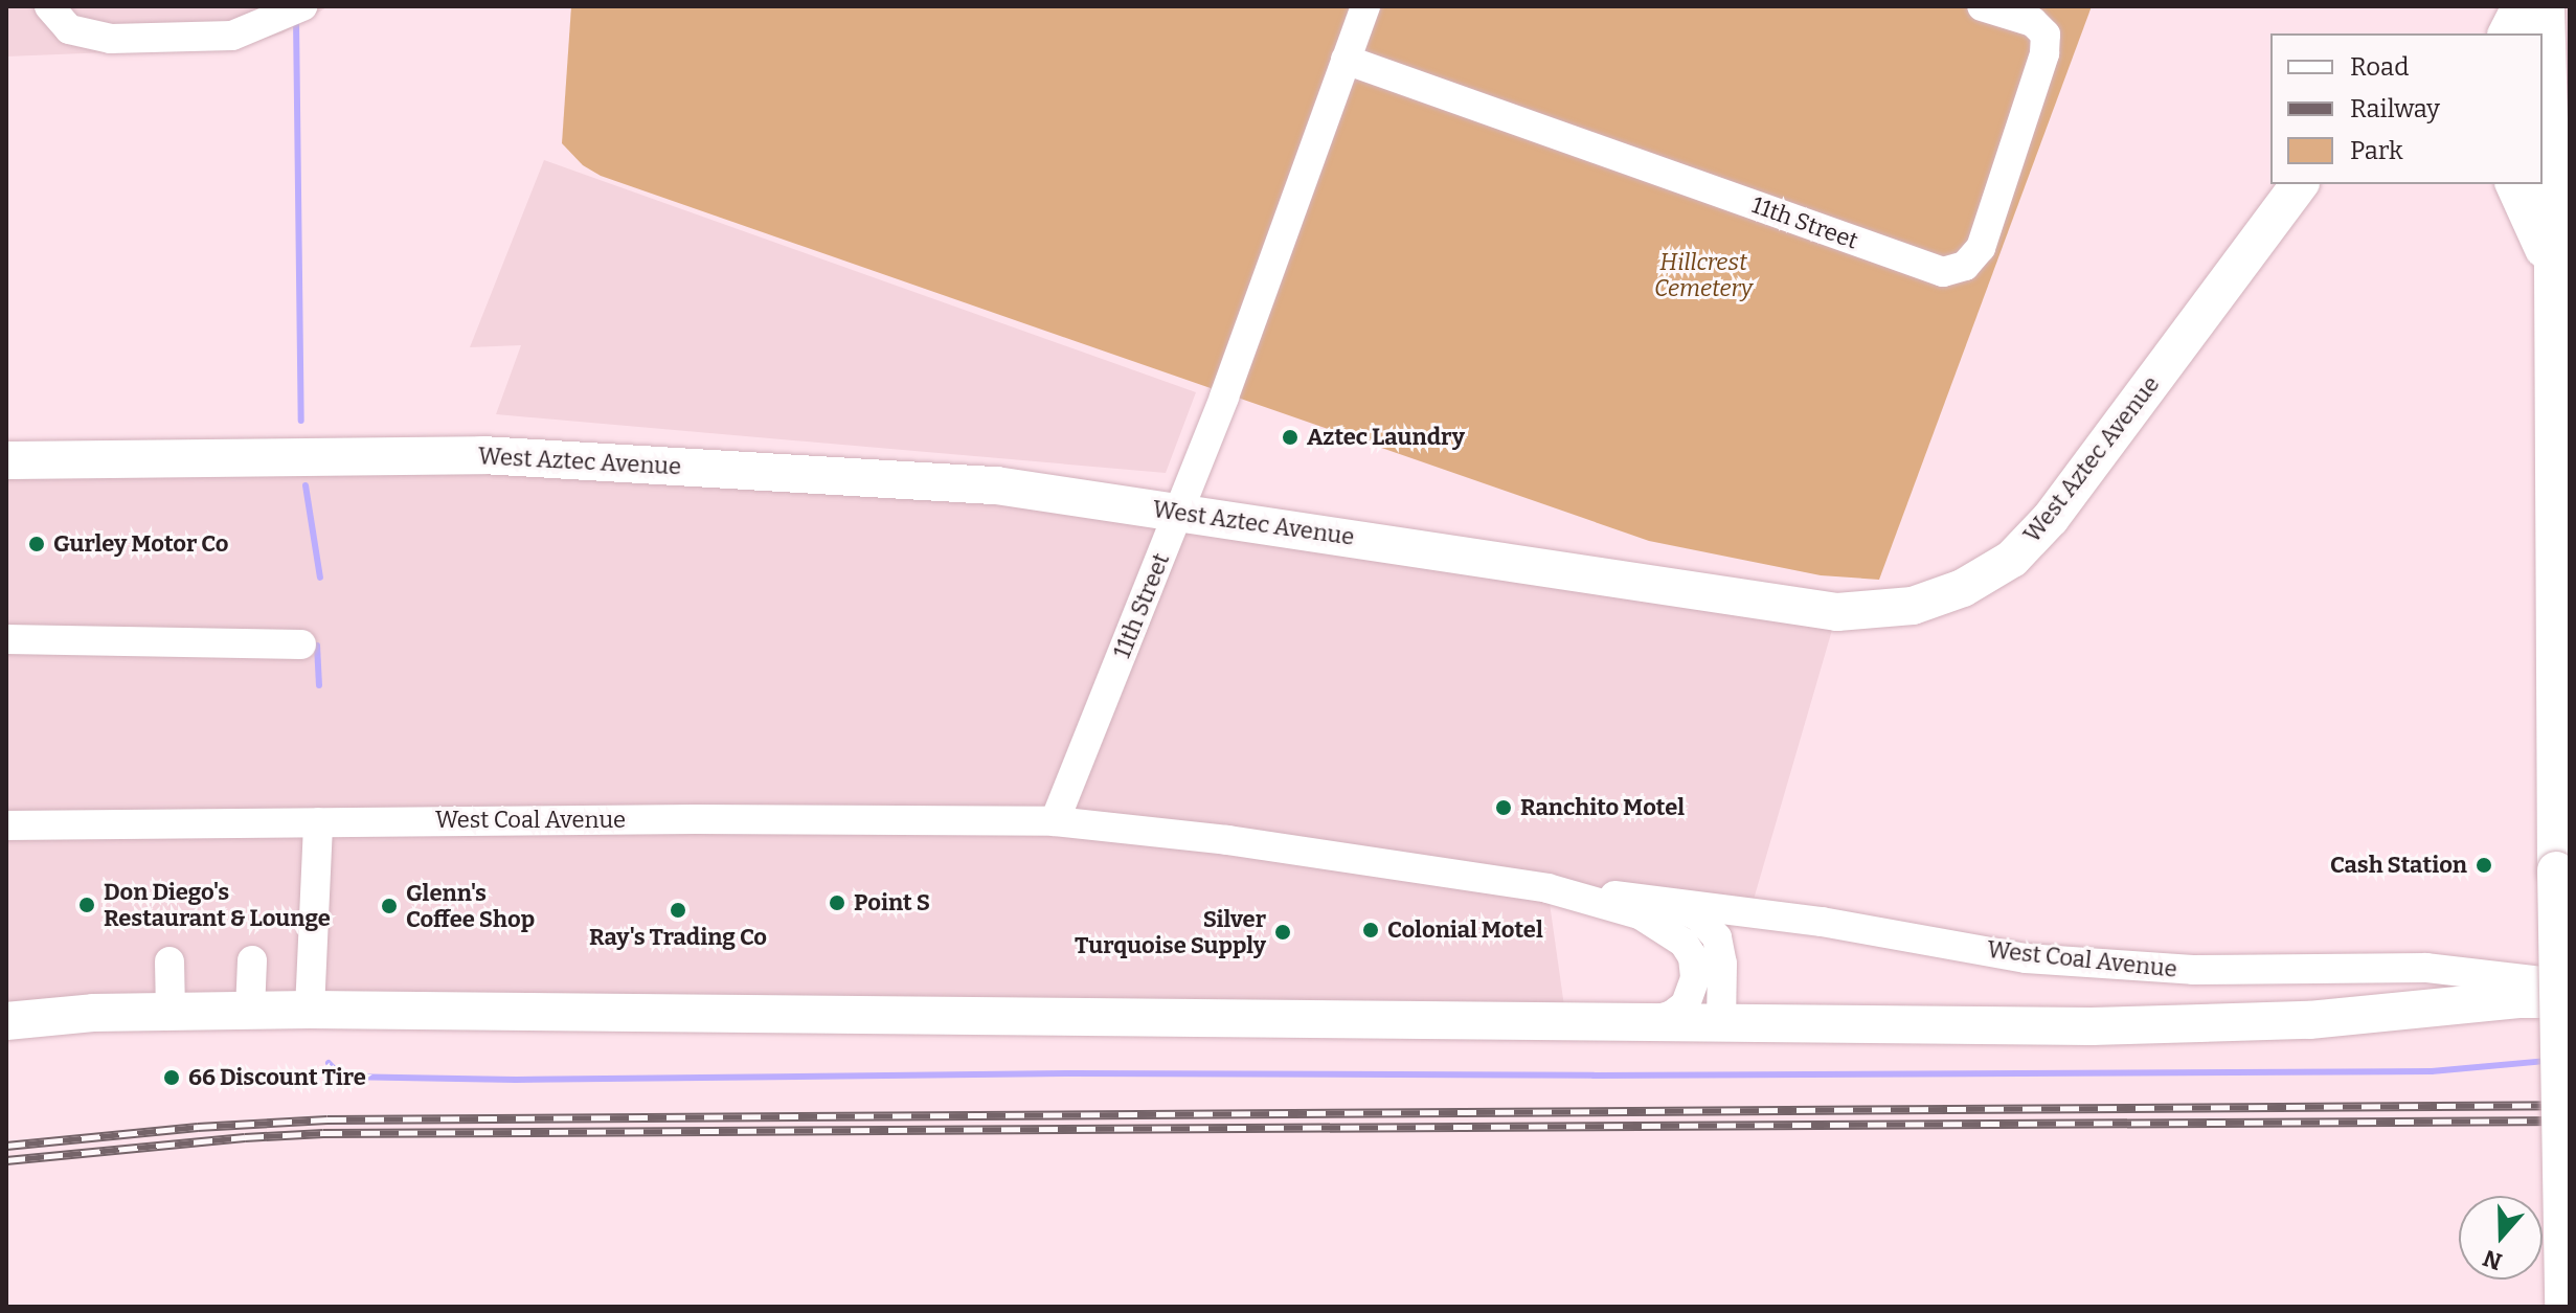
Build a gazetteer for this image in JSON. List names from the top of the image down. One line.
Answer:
{"streets":{"main road":["West Aztec Avenue"],"street":["11th Street","West Coal Avenue"]},"crossings":[["11th Street","West Aztec Avenue"],["11th Street","West Coal Avenue"]],"parks":["Hillcrest Cemetery"],"places":["Aztec Laundry","Gurley Motor Co","Ranchito Motel","Cash Station","Point S","Don Diego's Restaurant & Lounge","Glenn's Coffee Shop","Ray's Trading Co","Colonial Motel","Silver Turquoise Supply","66 Discount Tire"],"legend":["Road","Railway","Park"],"north":"bottom"}
